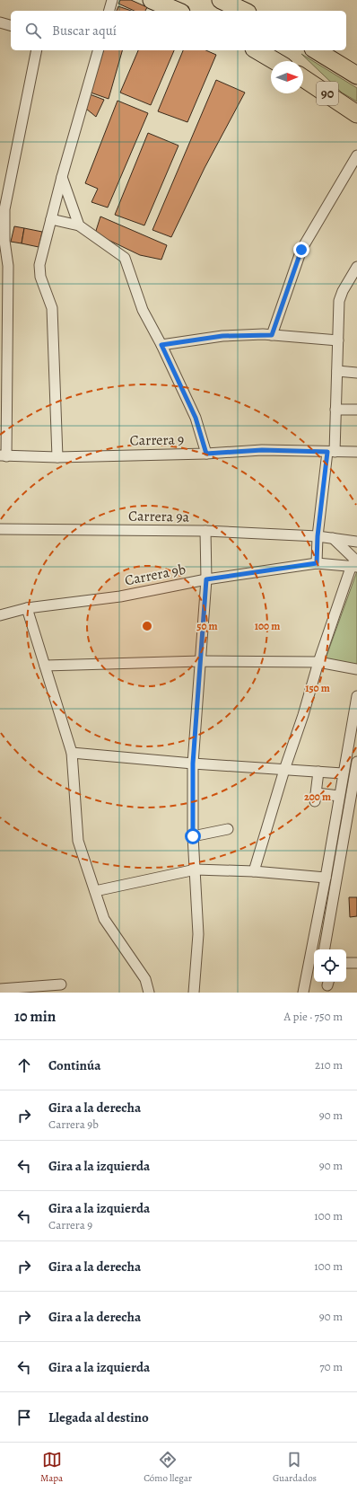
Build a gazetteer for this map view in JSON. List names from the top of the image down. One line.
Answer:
{"streets":{"highway":["90"],"street":["Carrera 9","Carrera 9a","Carrera 9b"]},"north":"right","page":{"search":"Buscar aquí","heading":["10 min","A pie · 750 m"],"list":[["Continúa","210 m"],["Gira a la derecha","Carrera 9b","90 m"],["Gira a la izquierda","90 m"],["Gira a la izquierda","Carrera 9","100 m"],["Gira a la derecha","100 m"],["Gira a la derecha","90 m"],["Gira a la izquierda","70 m"],"Llegada al destino"],"nav":["Mapa","Cómo llegar","Guardados"]},"rings":["50 m","100 m","150 m","200 m"]}
